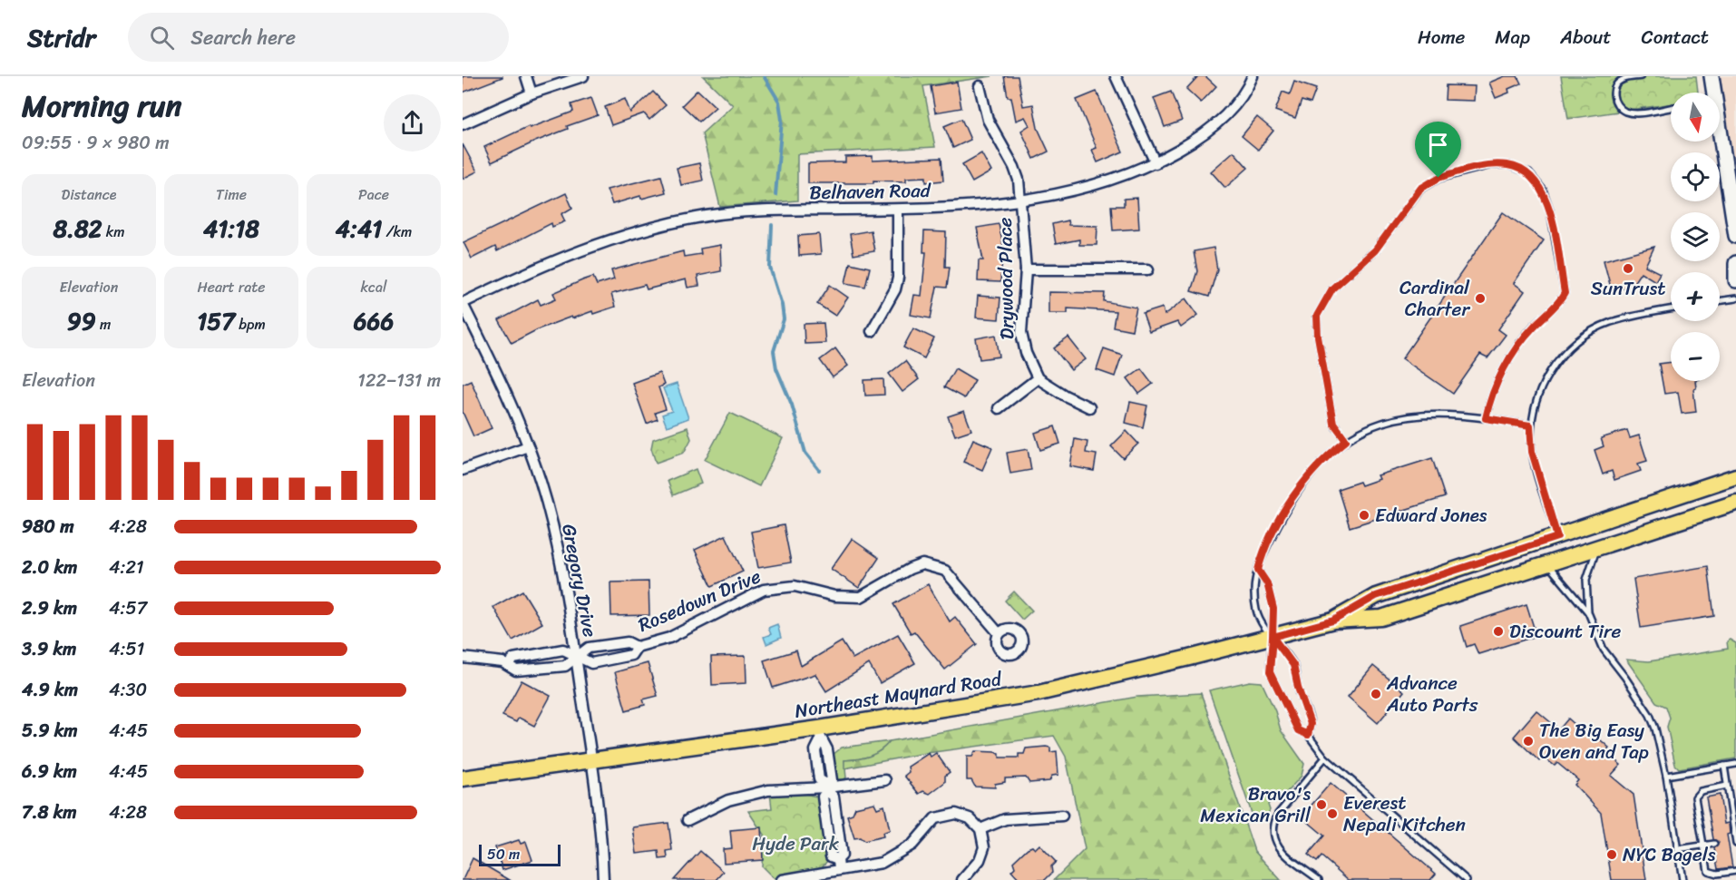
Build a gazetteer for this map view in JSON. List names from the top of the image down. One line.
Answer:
{"streets":{"main road":["Northeast Maynard Road"],"street":["Belhaven Road","Drywood Place","Gregory Drive","Rosedown Drive"]},"crossings":[["Belhaven Road","Drywood Place"],["Belhaven Road","Gregory Drive"],["Gregory Drive","Rosedown Drive"],["Gregory Drive","Northeast Maynard Road"]],"parks":["Hyde Park"],"places":["SunTrust","Cardinal Charter","Edward Jones","Discount Tire","Advance Auto Parts","The Big Easy Oven and Tap","Bravo's Mexican Grill","Everest Nepali Kitchen","NYC Bagels"],"scale_bar":"50 m","north":"bottom","page":{"header":"Stridr","search":"Search here","nav":["Home","Map","About","Contact"],"heading":["Morning run","09:55 · 9 × 980 m"],"map_buttons":["+","−"],"stats":[["Distance","8.82 km"],["Time","41:18"],["Pace","4:41 /km"],["Elevation","99 m"],["Heart rate","157 bpm"],["kcal","666"]],"chart":["Elevation","122–131 m"],"list":[{"name":"980 m","note":"4:28"},{"name":"2.0 km","note":"4:21"},{"name":"2.9 km","note":"4:57"},{"name":"3.9 km","note":"4:51"},{"name":"4.9 km","note":"4:30"},{"name":"5.9 km","note":"4:45"},{"name":"6.9 km","note":"4:45"},{"name":"7.8 km","note":"4:28"}],"scale":"50 m"}}
